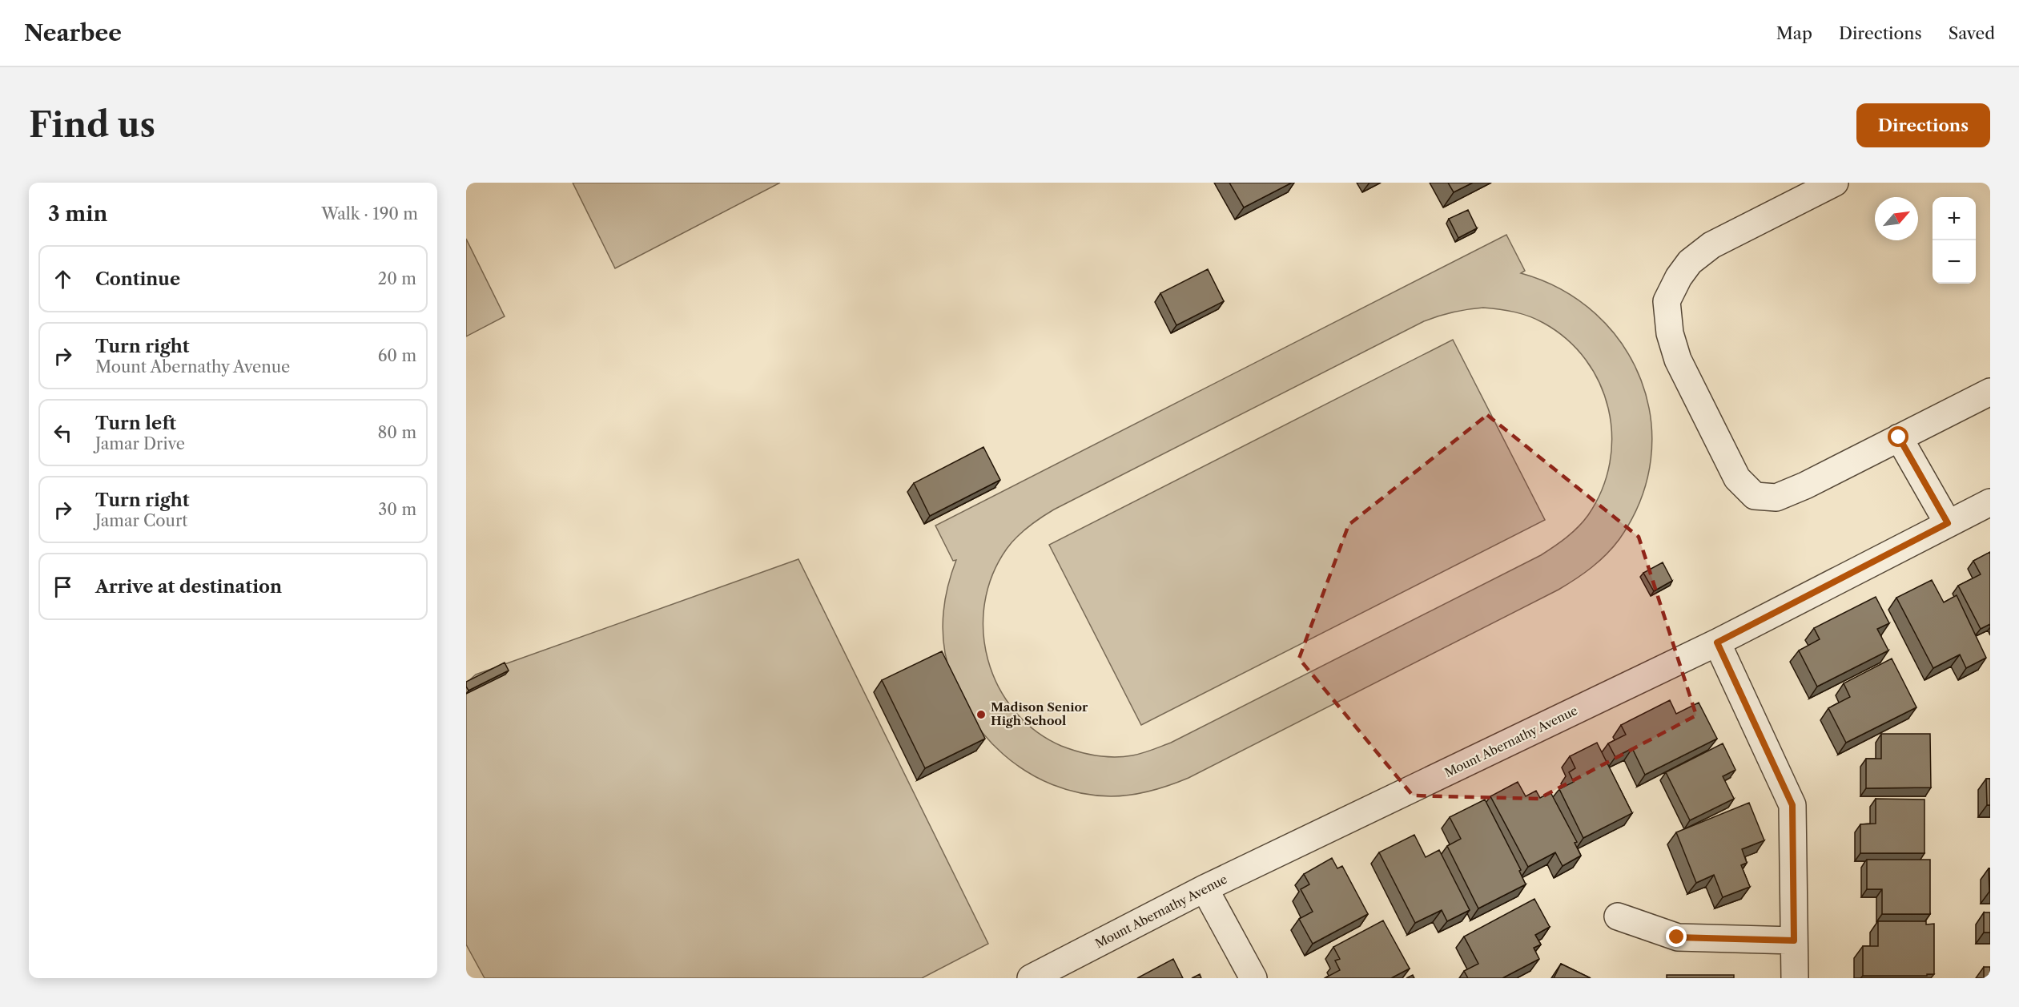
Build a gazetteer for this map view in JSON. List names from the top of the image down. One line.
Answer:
{"streets":{"street":["Mount Abernathy Avenue"]},"places":["Madison Senior High School"],"north":"top right","page":{"header":"Nearbee","nav":["Map","Directions","Saved"],"buttons":"Directions","title":"Find us","heading":["3 min","Walk · 190 m"],"map_buttons":["+","−"],"list":[["Continue","20 m"],["Turn right","Mount Abernathy Avenue","60 m"],["Turn left","Jamar Drive","80 m"],["Turn right","Jamar Court","30 m"],"Arrive at destination"]}}
